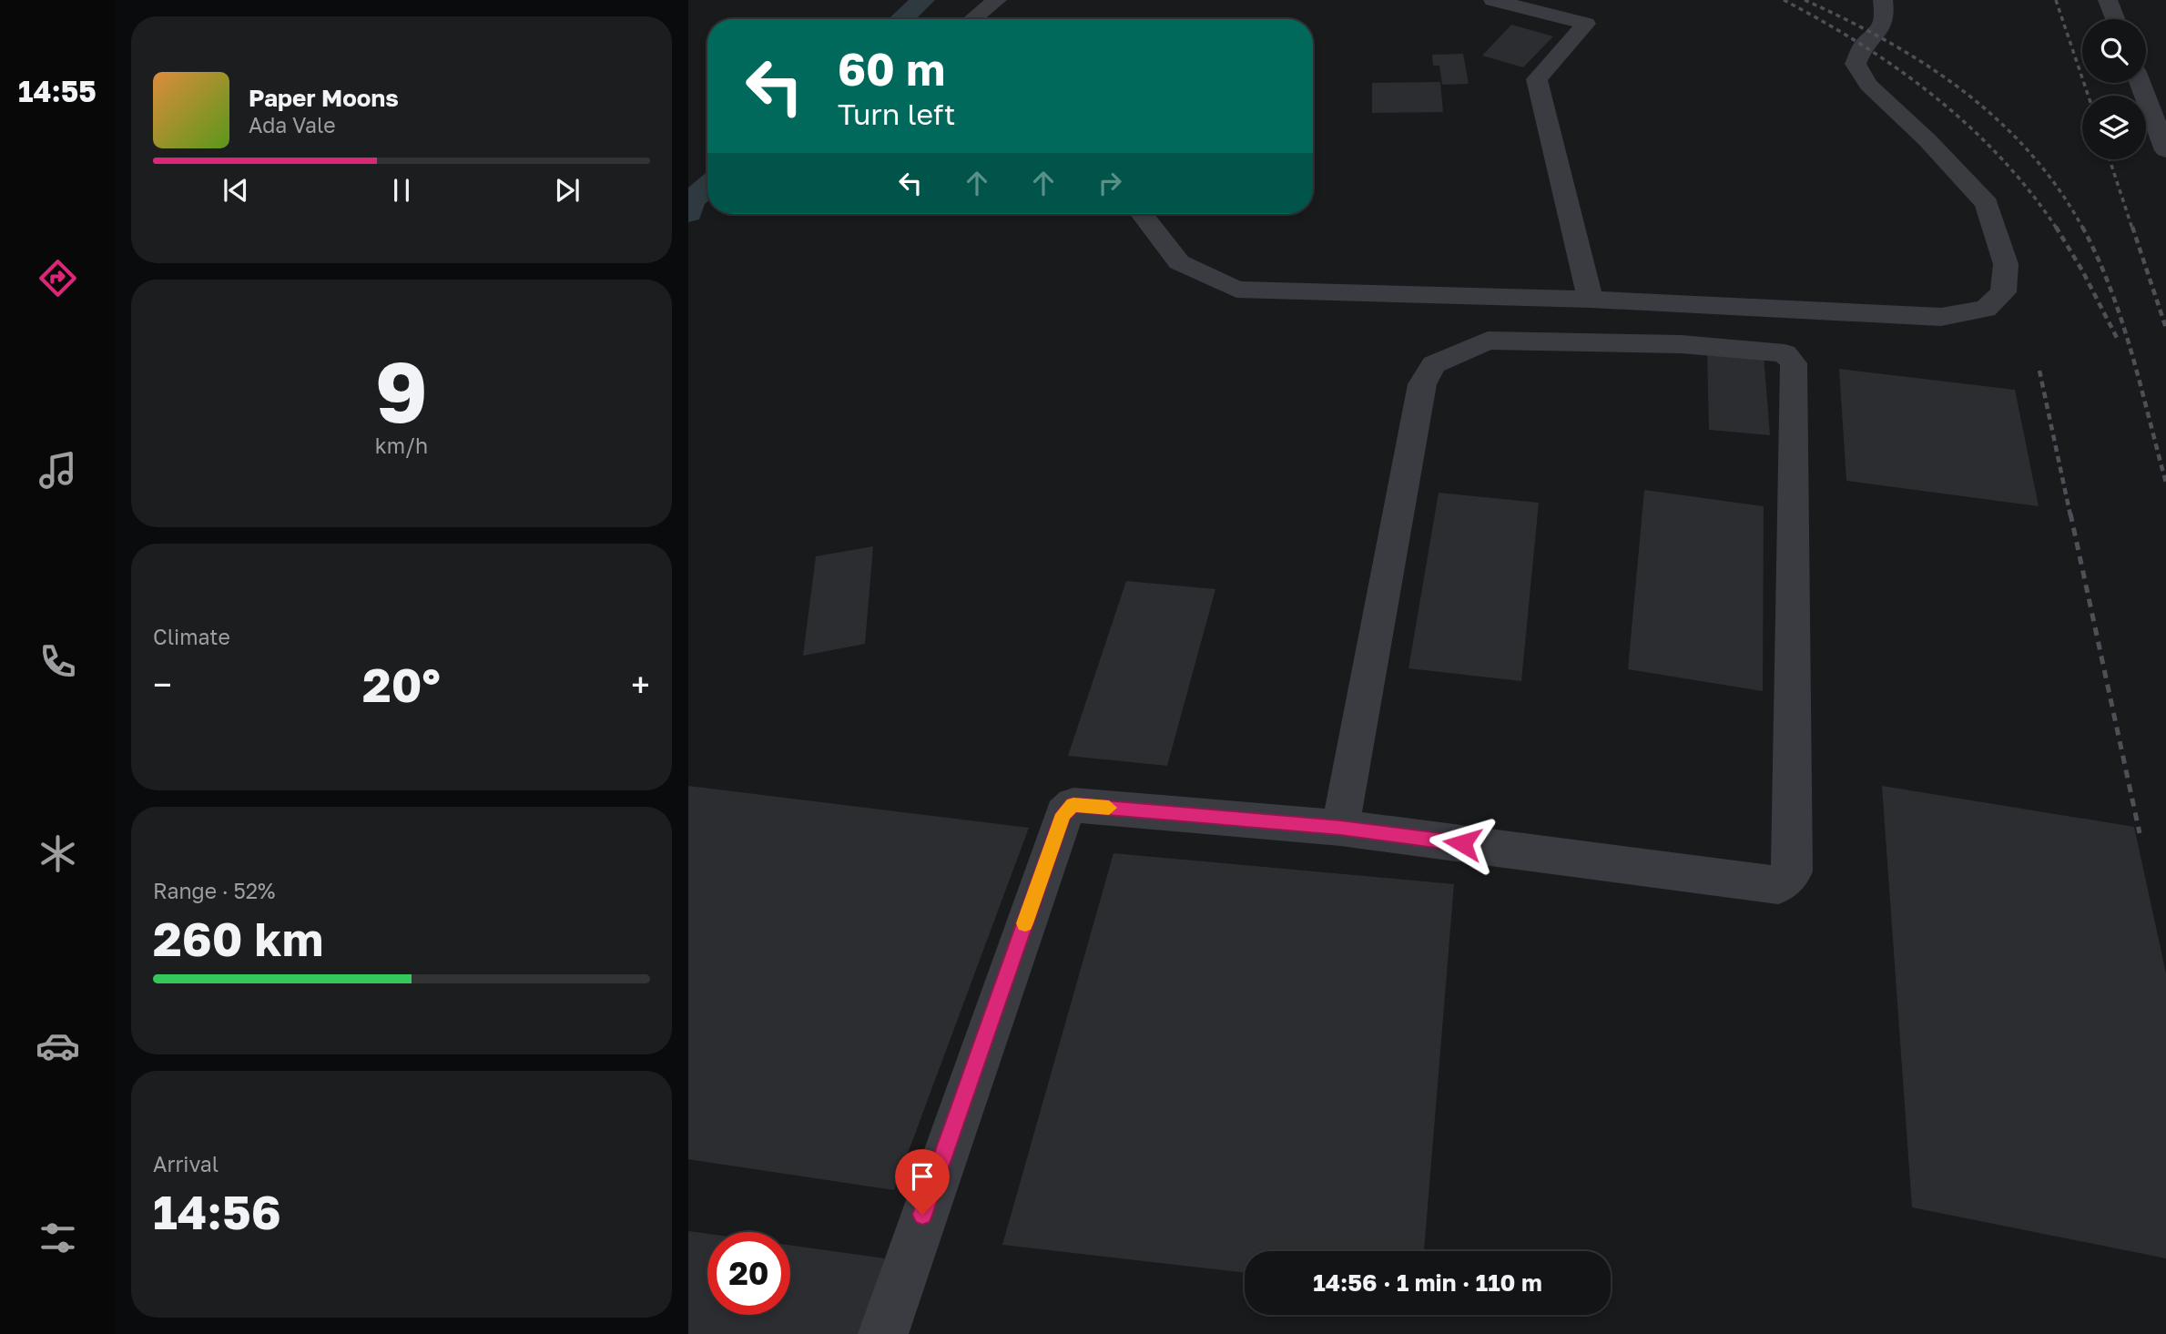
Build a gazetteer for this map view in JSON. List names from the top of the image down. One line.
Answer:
{"page":{"tabs":"14:55","turn":["60 m","Turn left"],"song":["Paper Moons","Ada Vale"],"tile":[["9","km/h"],"Climate",["Range · 52%","260 km"],["Arrival","14:56"]],"heat":["−","20°","+"],"limit":"20","trip":"14:56 · 1 min · 110 m"}}
